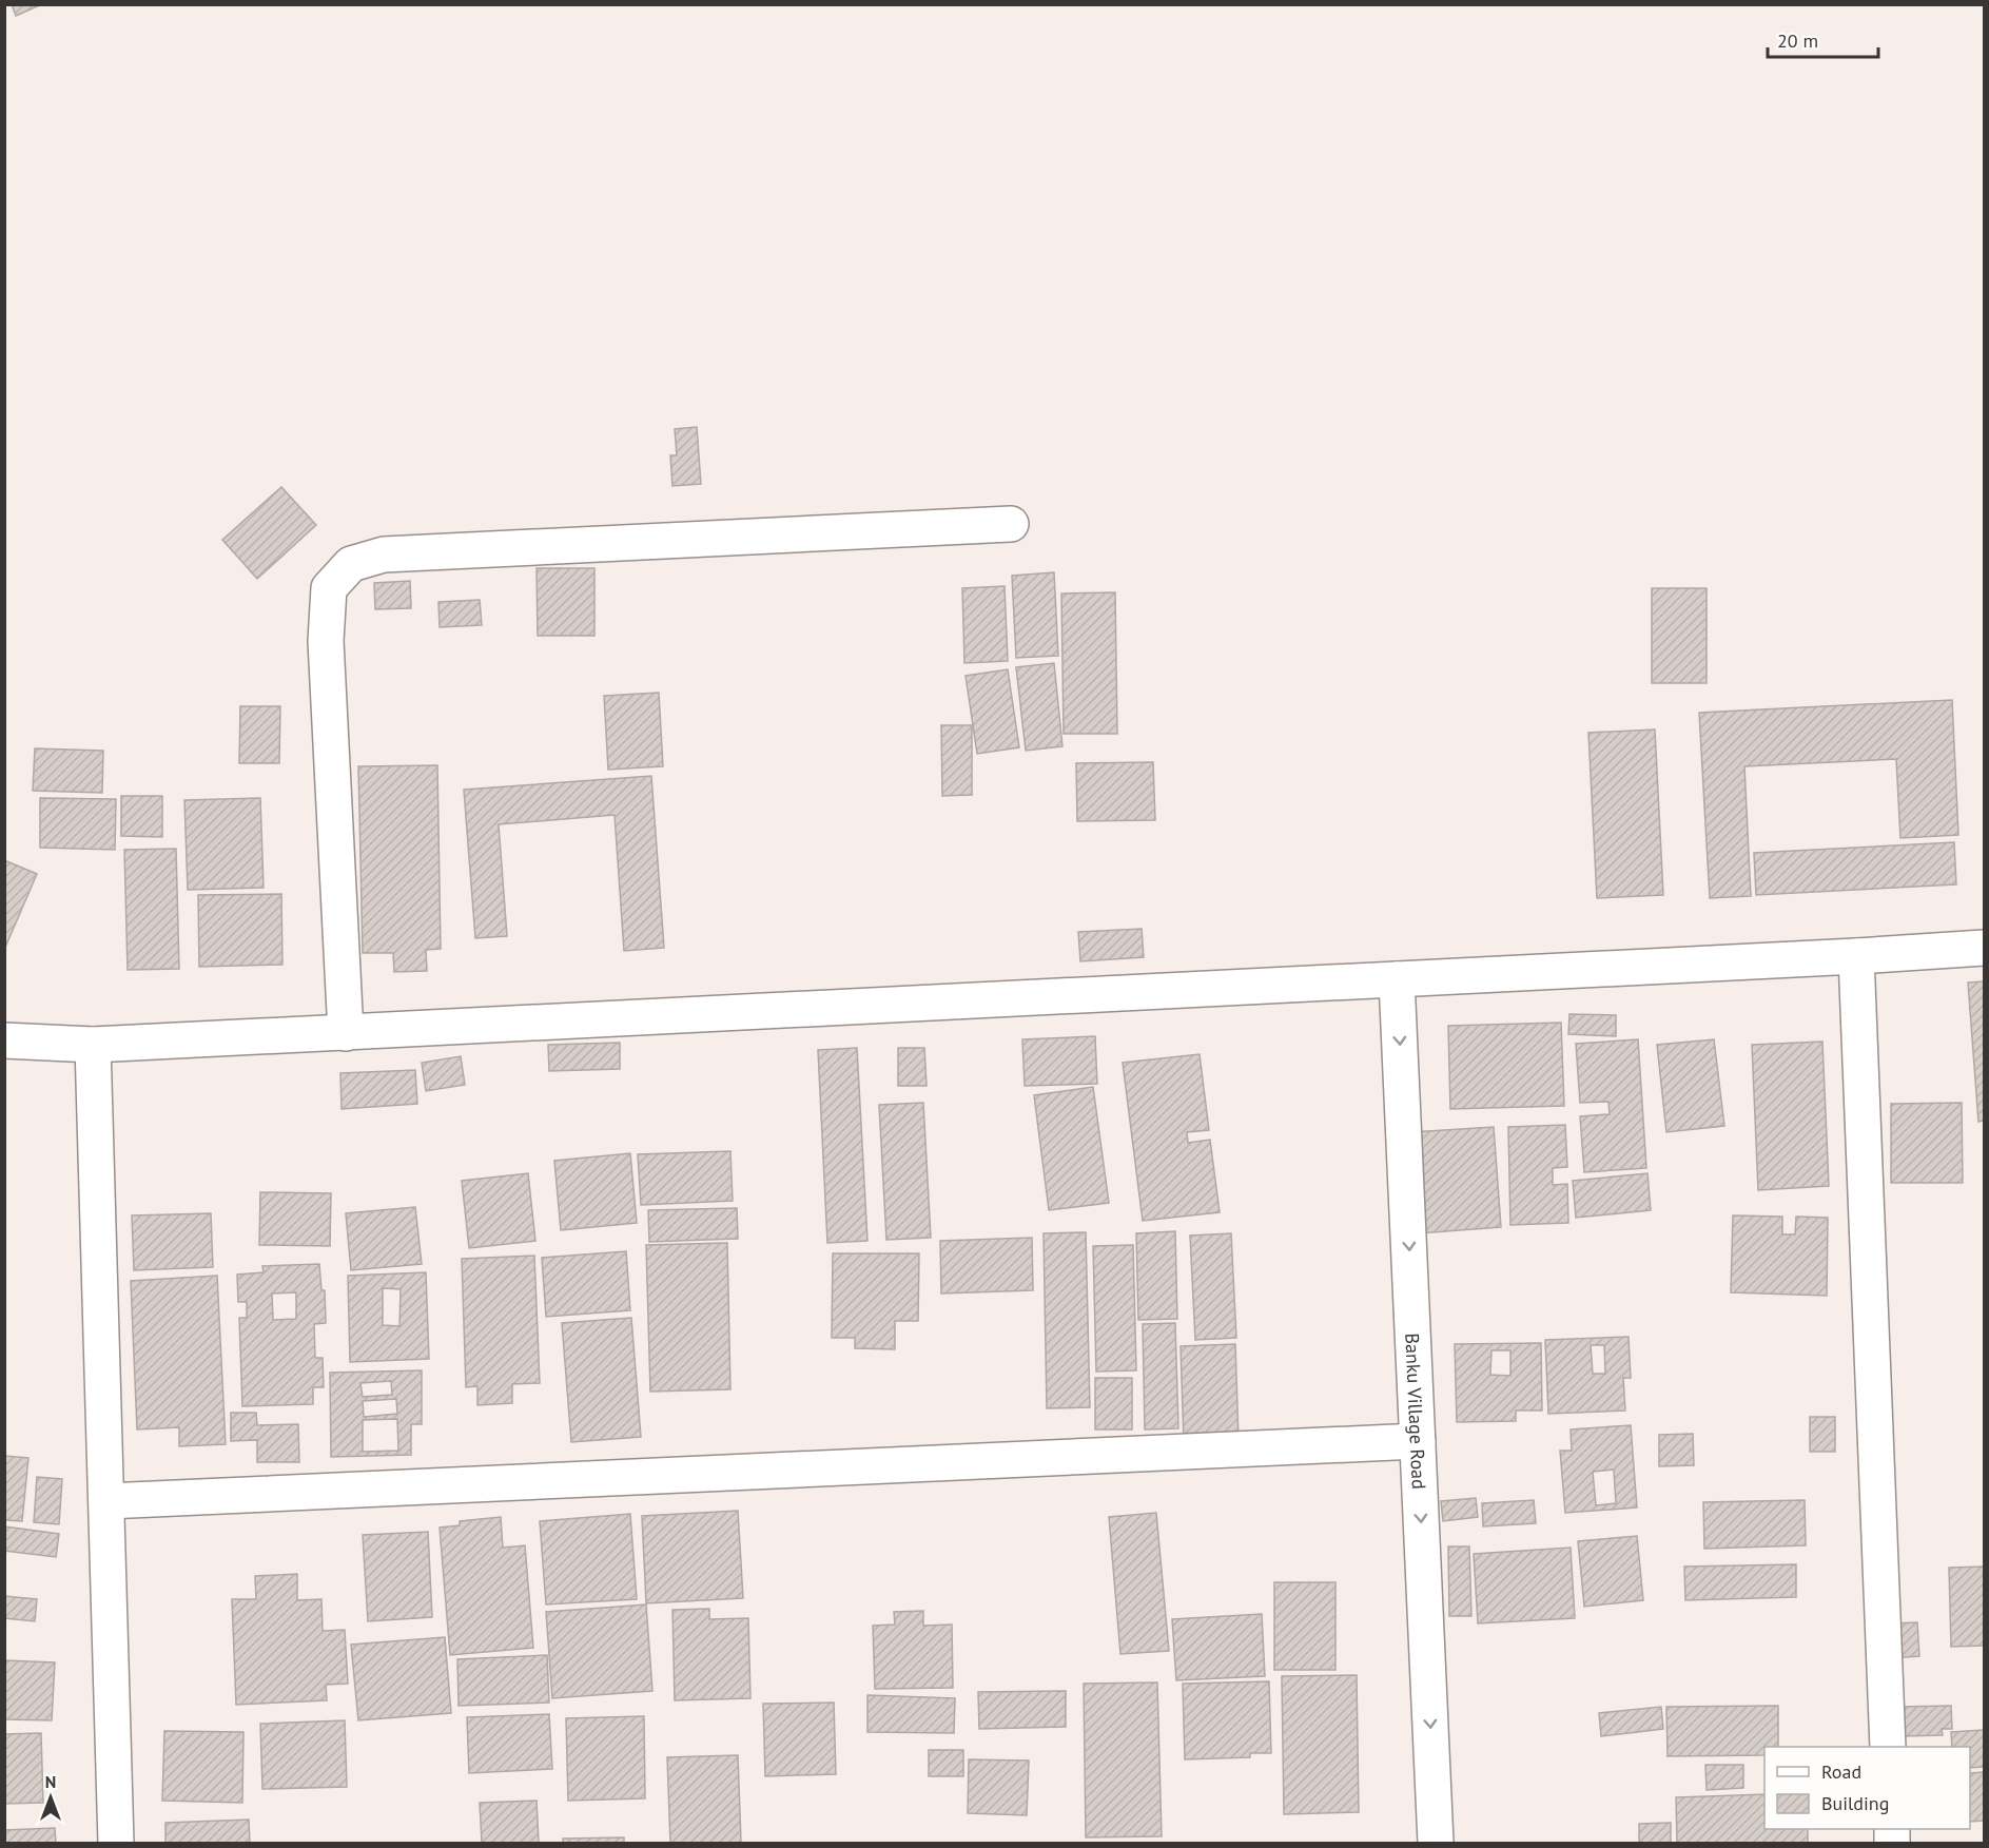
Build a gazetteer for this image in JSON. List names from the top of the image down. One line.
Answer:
{"streets":{"street":["Banku Village Road"]},"one_way":["Banku Village Road"],"legend":["Road","Building"],"scale_bar":"20 m","north":"top"}
